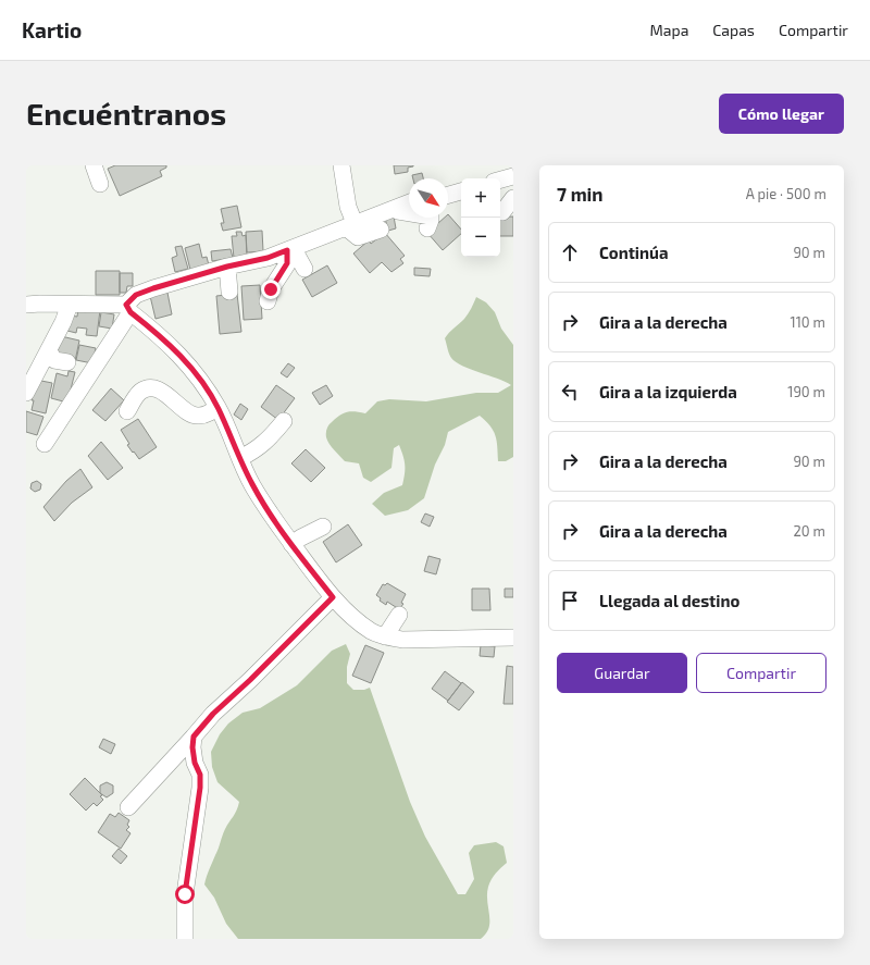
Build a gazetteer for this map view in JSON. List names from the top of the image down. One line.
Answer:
{"north":"bottom right","page":{"header":"Kartio","nav":["Mapa","Capas","Compartir"],"buttons":["Cómo llegar",["Guardar","Compartir"]],"title":"Encuéntranos","heading":["7 min","A pie · 500 m"],"map_buttons":["+","−"],"list":[["Continúa","90 m"],["Gira a la derecha","110 m"],["Gira a la izquierda","190 m"],["Gira a la derecha","90 m"],["Gira a la derecha","20 m"],"Llegada al destino"]}}
